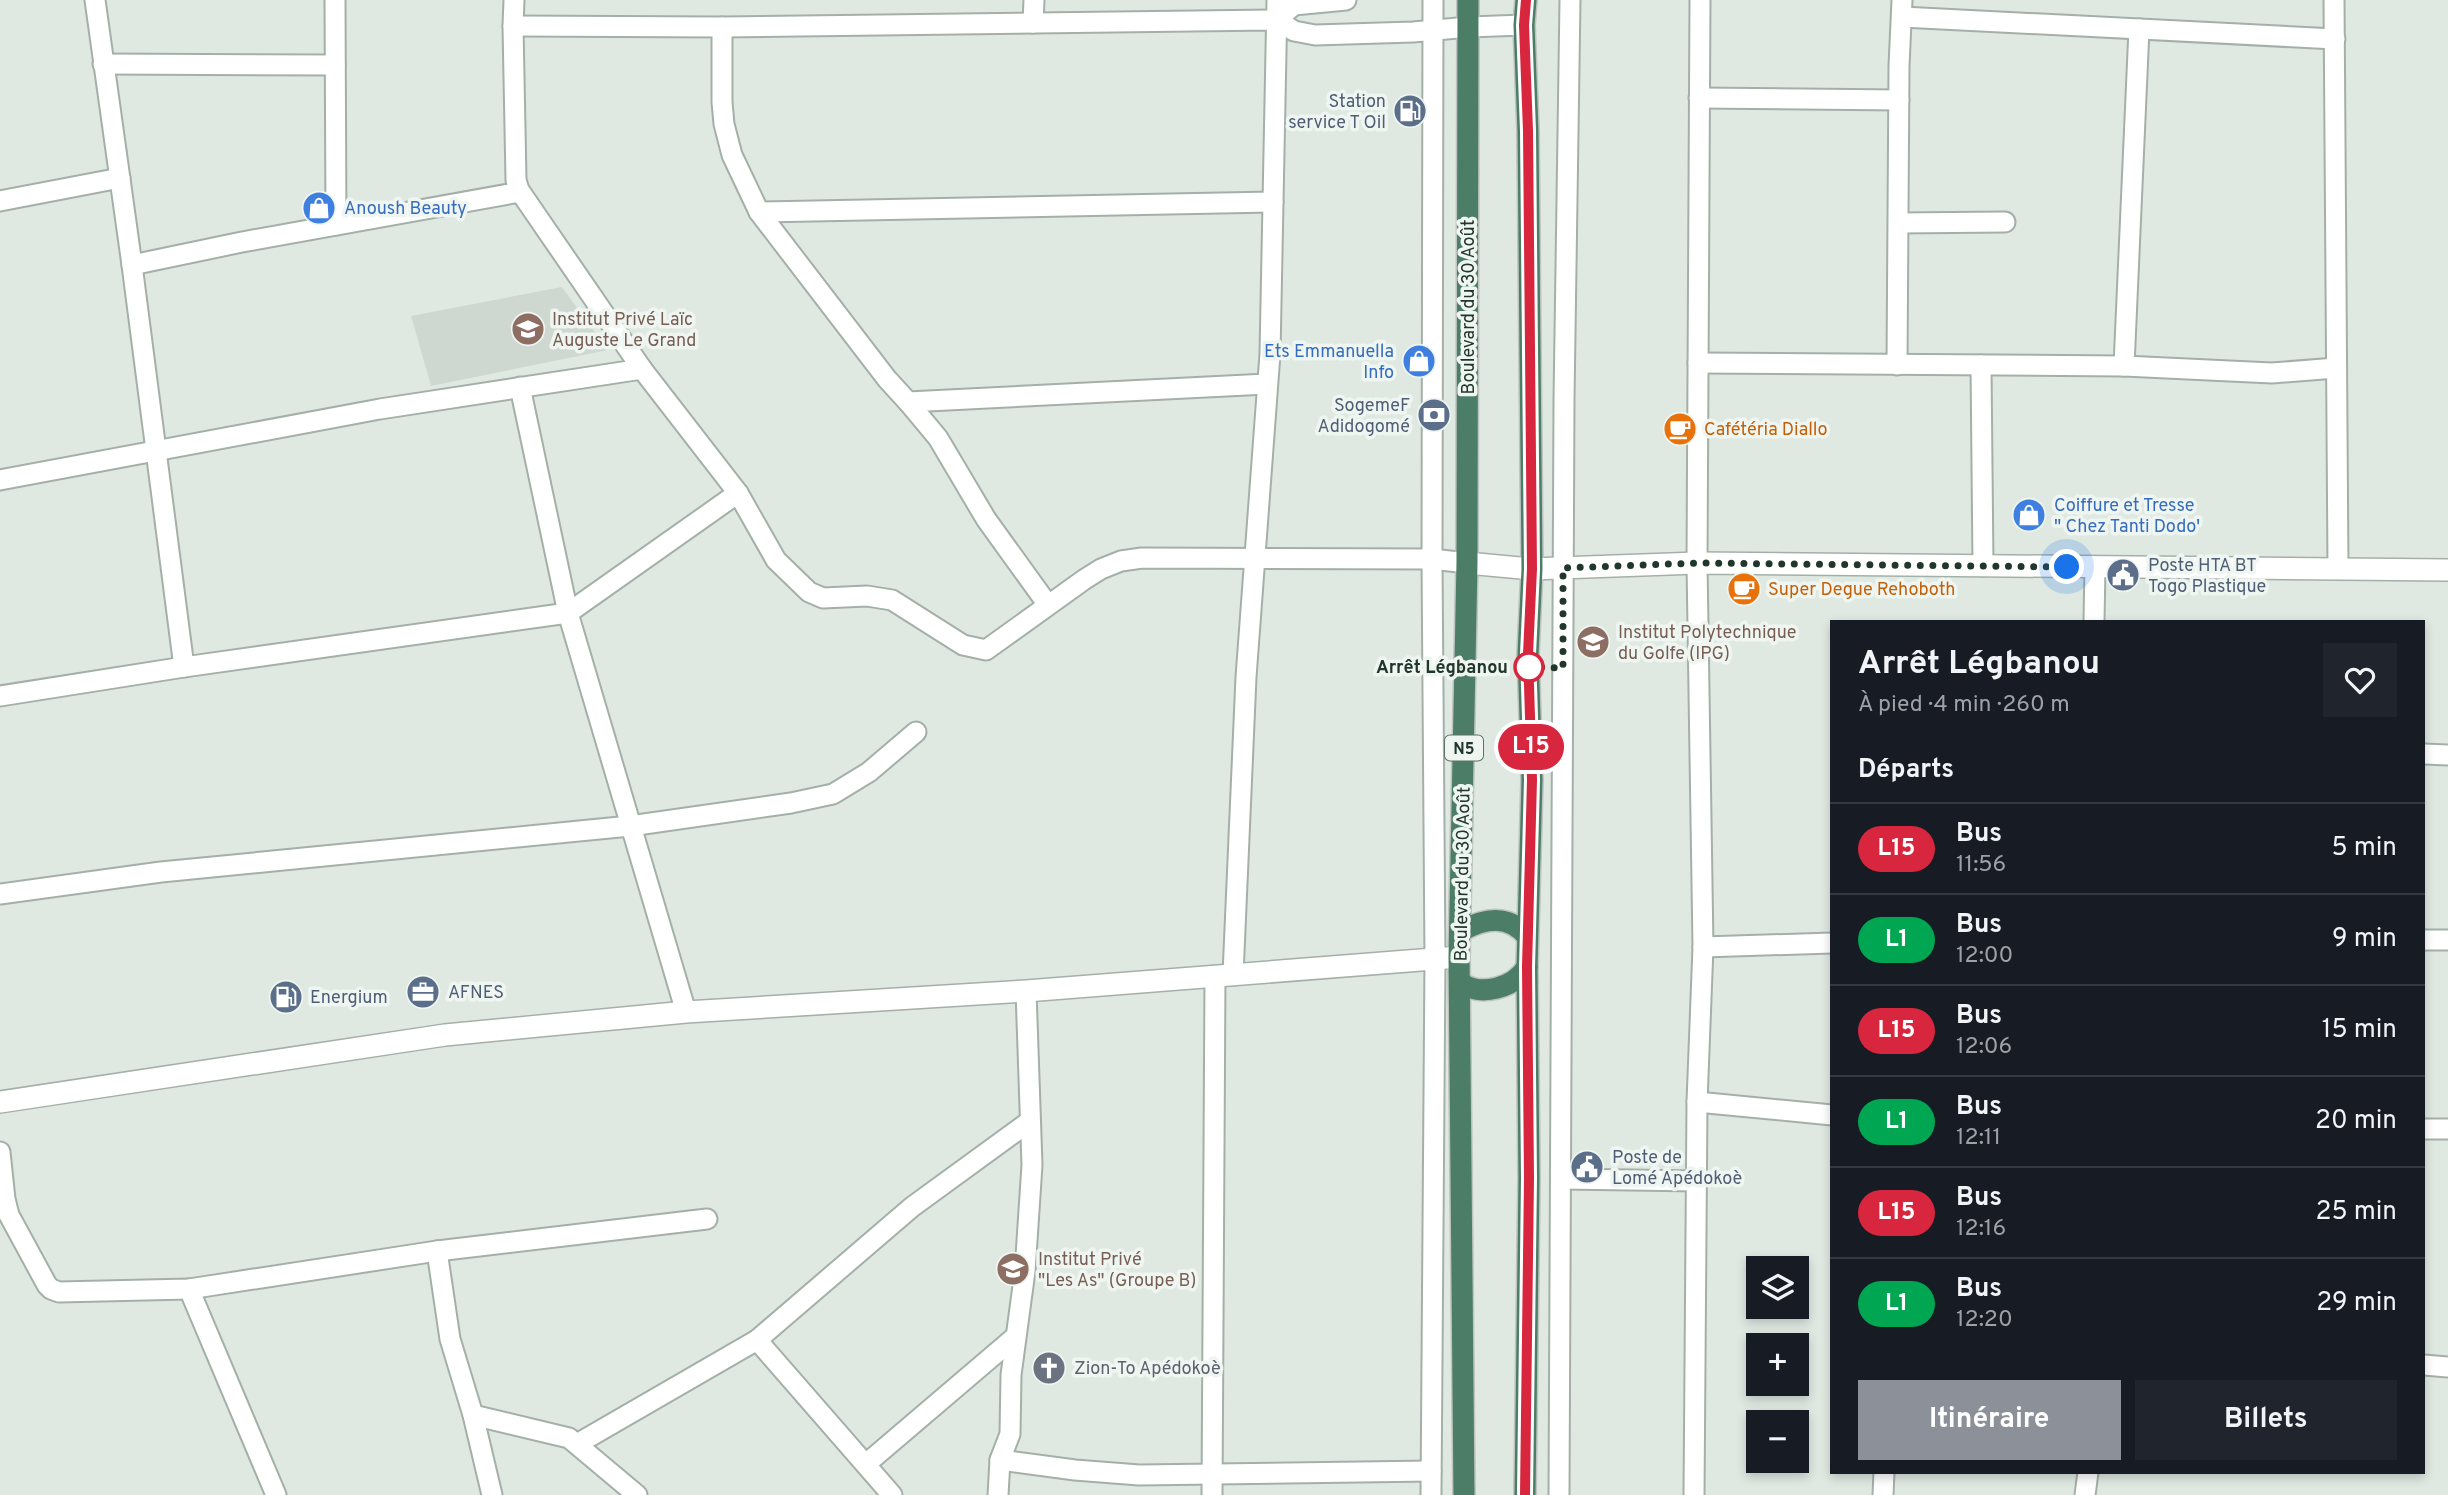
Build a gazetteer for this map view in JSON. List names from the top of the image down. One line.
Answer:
{"streets":{"highway":["Boulevard du 30 Août","N5"]},"places":{"fuel station":["Station service T Oil","Energium"],"shop":["Anoush Beauty","Ets Emmanuella Info","Coiffure et Tresse \" Chez Tanti Dodo'"],"school or university":["Institut Privé Laïc Auguste Le Grand","Institut Polytechnique du Golfe (IPG)","Institut Privé \"Les As\" (Groupe B)"],"bank":["SogemeF Adidogomé"],"cafe":["Cafétéria Diallo","Super Degue Rehoboth"],"public building":["Poste HTA BT Togo Plastique","Poste de Lomé Apédokoè"],"other":["Arrêt Légbanou"],"office":["AFNES"],"church":["Zion-To Apédokoè"]},"lines":["bus line L15"],"page":{"on_map":"L15","heading":[["Arrêt Légbanou","À pied · 4 min · 260 m"],"Départs"],"list":[{"mark":"L15","name":"Bus","note":"11:56","value":"5 min"},{"mark":"L1","name":"Bus","note":"12:00","value":"9 min"},{"mark":"L15","name":"Bus","note":"12:06","value":"15 min"},{"mark":"L1","name":"Bus","note":"12:11","value":"20 min"},{"mark":"L15","name":"Bus","note":"12:16","value":"25 min"},{"mark":"L1","name":"Bus","note":"12:20","value":"29 min"}],"map_buttons":["+","−"],"buttons":["Itinéraire","Billets"]}}
